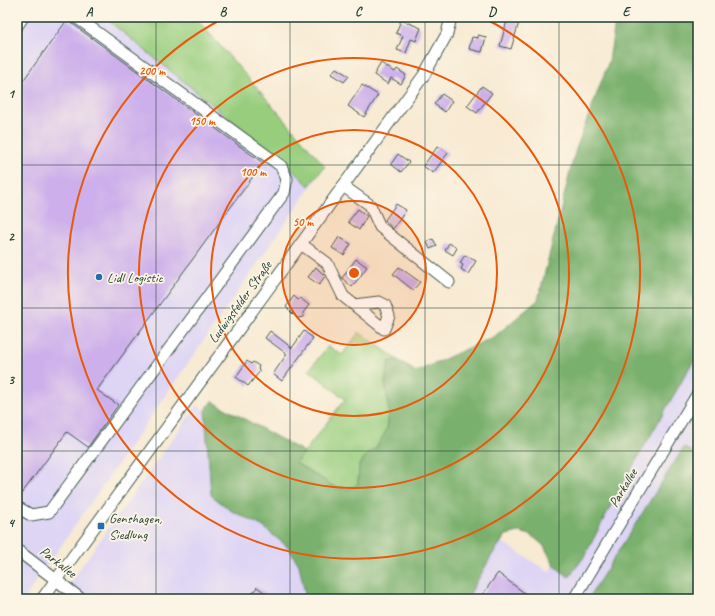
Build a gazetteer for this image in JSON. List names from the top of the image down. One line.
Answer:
{"streets":{"street":["Ludwigsfelder Straße","Parkallee"]},"crossings":[["Ludwigsfelder Straße","Parkallee"]],"places":{"other":["Lidl Logistic"],"transit":["Genshagen, Siedlung"]},"grid":{"columns":["A","B","C","D","E"],"rows":["1","2","3","4"]},"rings":["200 m","150 m","100 m","50 m"]}
